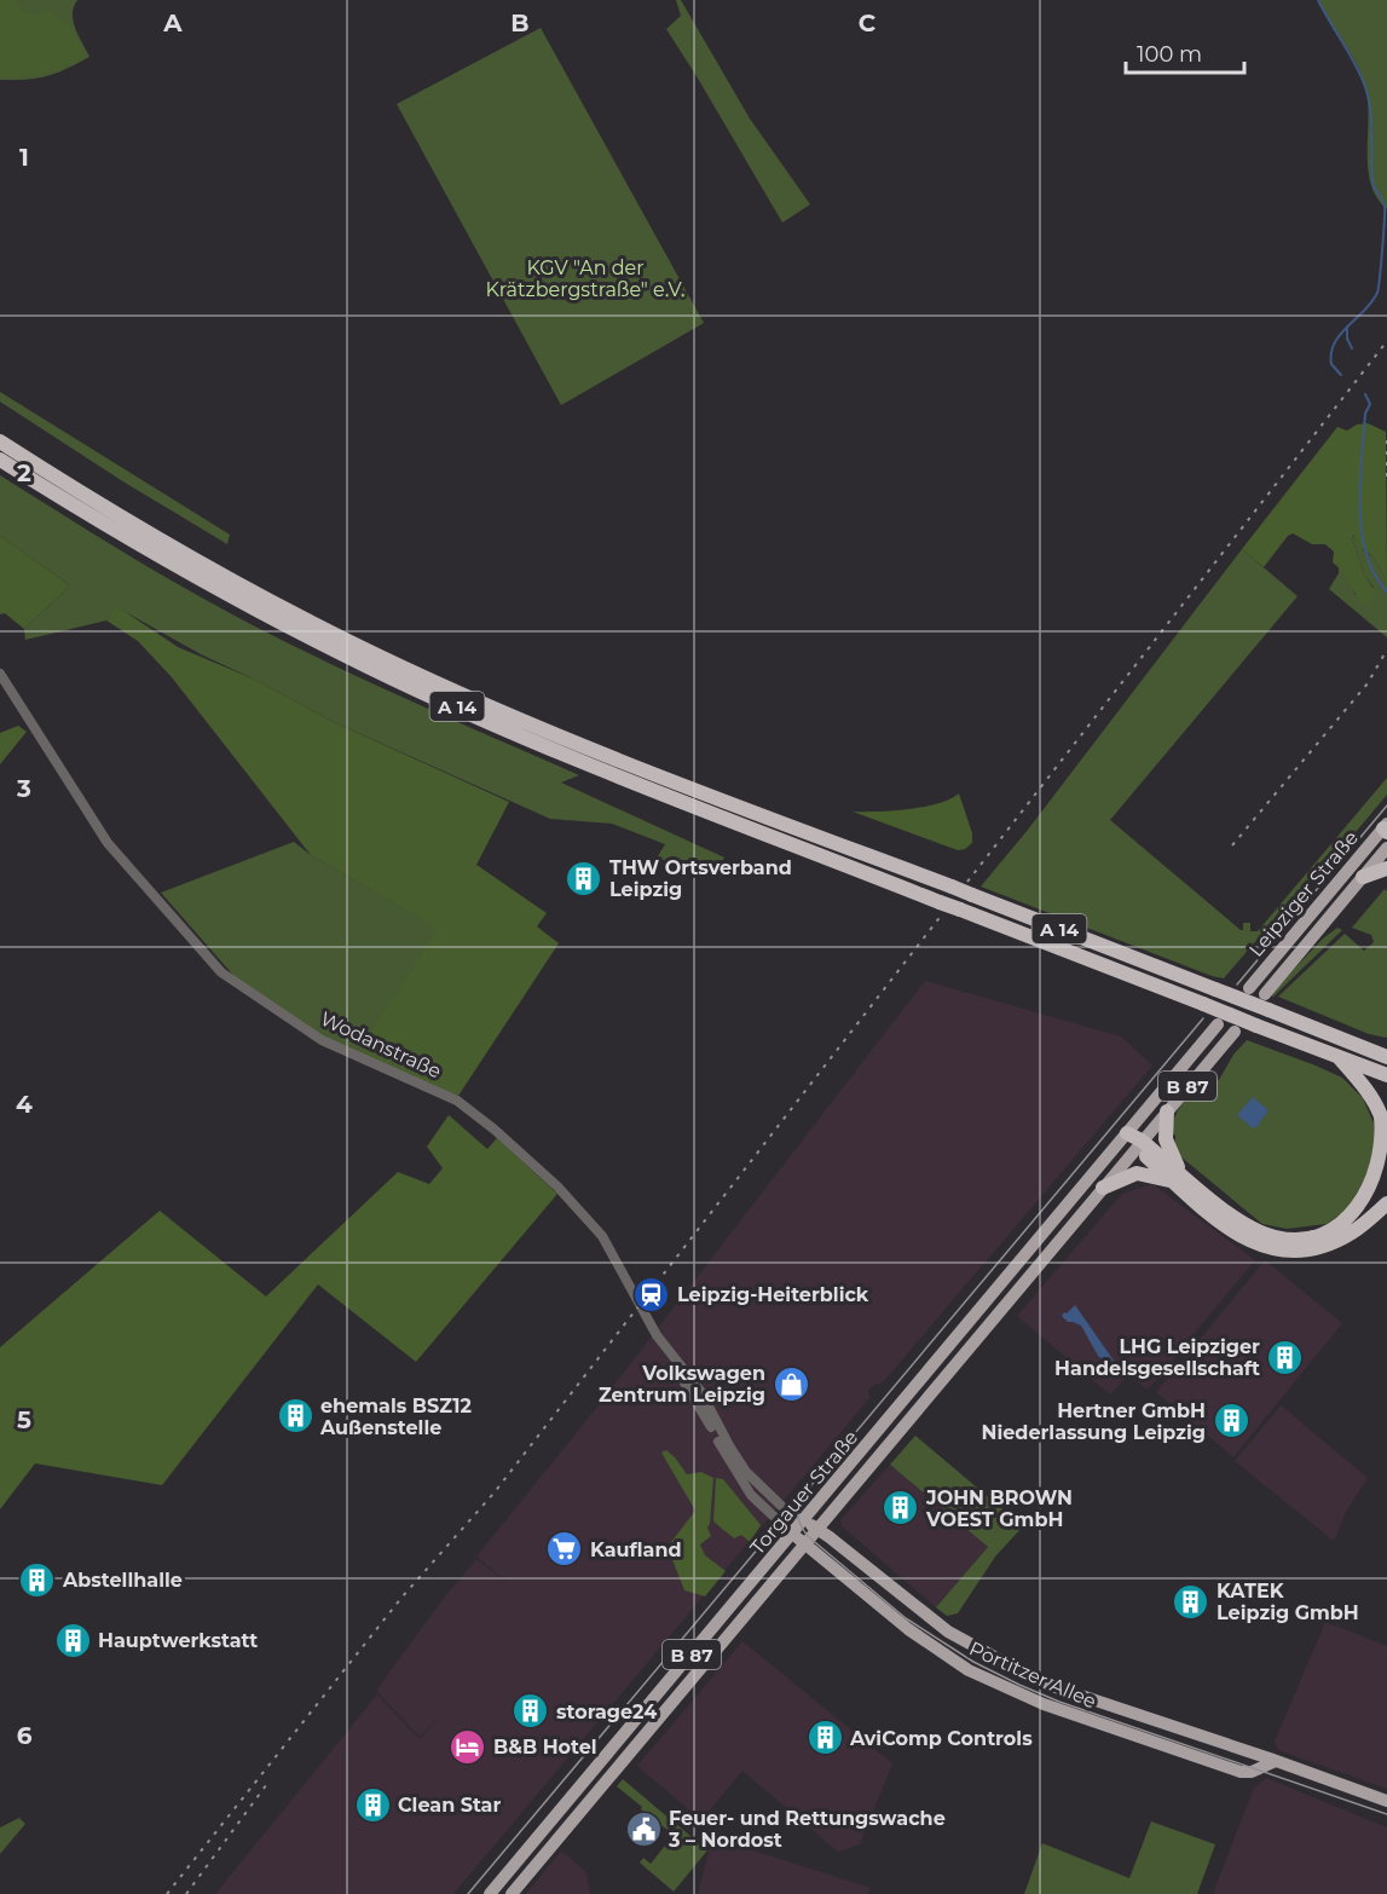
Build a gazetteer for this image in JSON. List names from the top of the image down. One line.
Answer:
{"streets":{"highway":["A 14"],"main road":["Leipziger Straße","Wodanstraße","B 87","Torgauer Straße","Portitzer Allee"]},"crossings":[["Wodanstraße","Torgauer Straße"],["Wodanstraße","Portitzer Allee"],["B 87","Torgauer Straße"],["Torgauer Straße","Portitzer Allee"]],"parks":["KGV \"An der Krätzbergstraße\" e.V."],"places":{"building":["THW Ortsverband Leipzig","LHG Leipziger Handelsgesellschaft","ehemals BSZ12 Außenstelle","Hertner GmbH Niederlassung Leipzig","JOHN BROWN VOEST GmbH","Abstellhalle","KATEK Leipzig GmbH","Hauptwerkstatt","storage24","AviComp Controls","Clean Star"],"station":["Leipzig-Heiterblick"],"shop":["Volkswagen Zentrum Leipzig"],"supermarket":["Kaufland"],"hotel":["B&B Hotel"],"public building":["Feuer- und Rettungswache 3 – Nordost"]},"scale_bar":"100 m","grid":{"columns":["A","B","C"],"rows":["1","2","3","4","5","6"]}}
